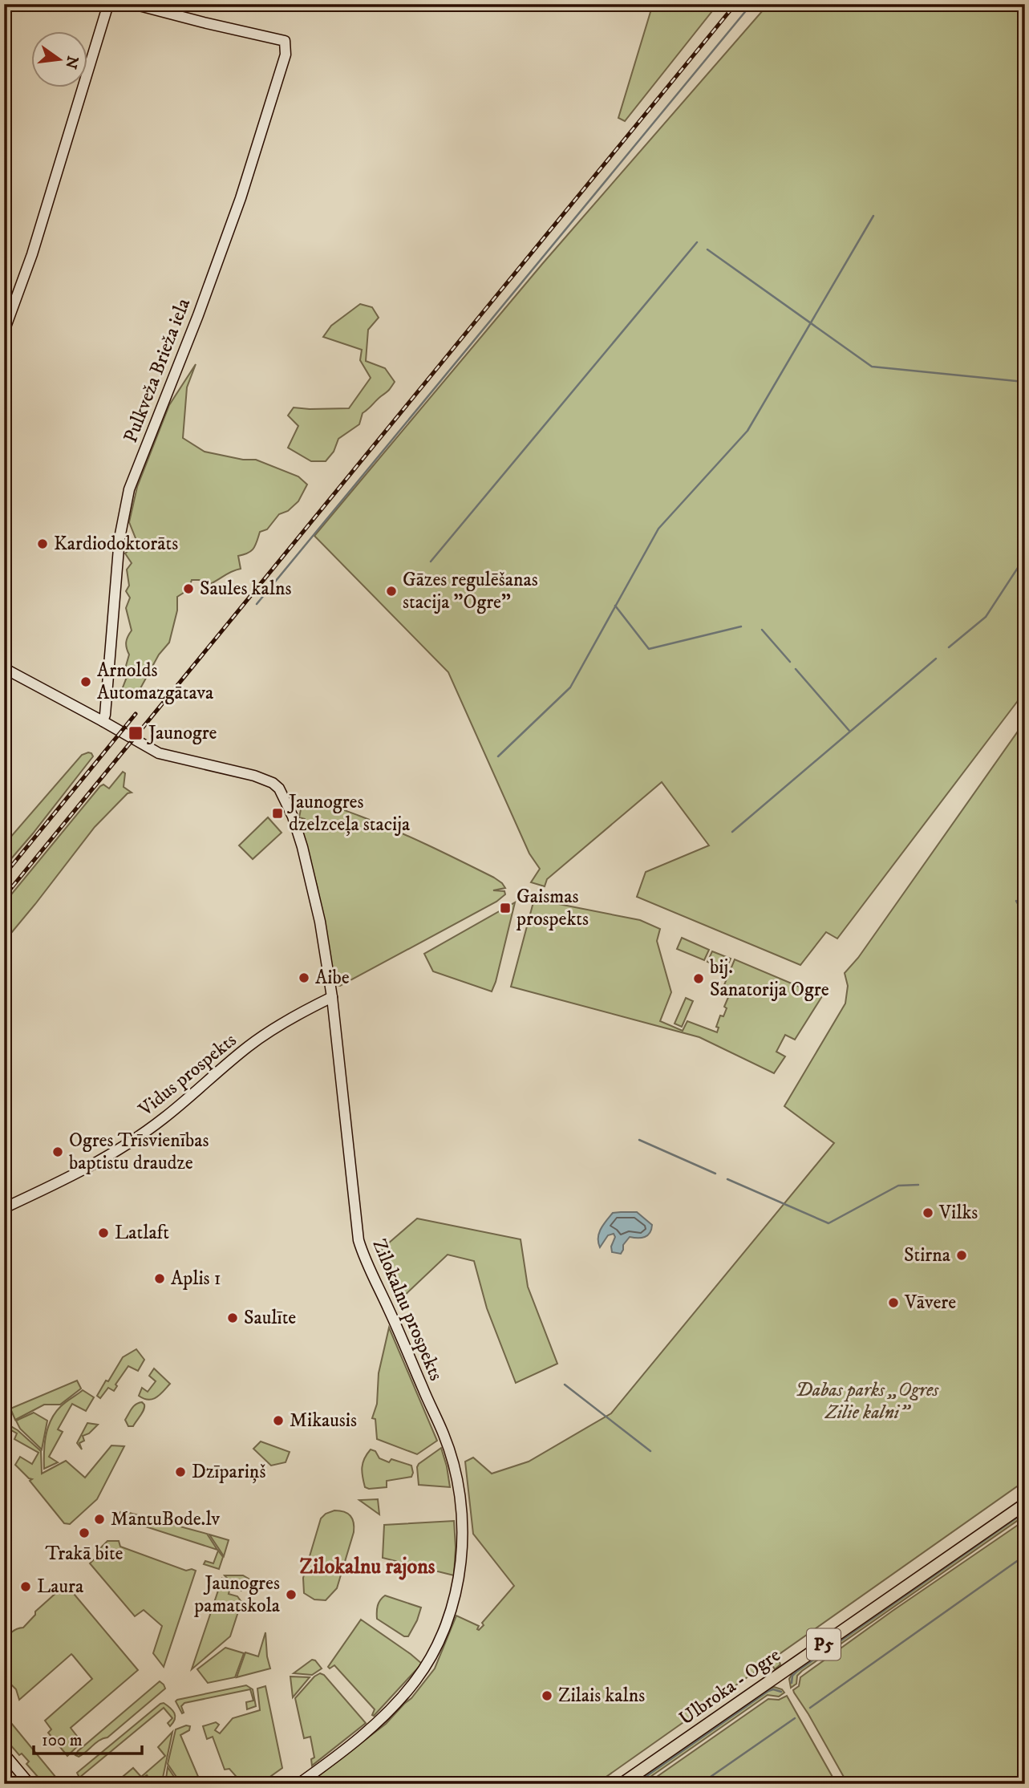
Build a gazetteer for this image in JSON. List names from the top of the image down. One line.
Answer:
{"streets":{"main road":["Pulkveža Brieža iela","Vidus prospekts","Zilokalnu prospekts","P5","Ulbroka - Ogre"]},"crossings":[["Pulkveža Brieža iela","Zilokalnu prospekts"],["Vidus prospekts","Zilokalnu prospekts"]],"districts":["Zilokalnu rajons"],"parks":["Dabas parks „Ogres Zilie kalni”"],"places":{"other":["Kardiodoktorāts","Saules kalns","Gāzes regulēšanas stacija \"Ogre\"","Arnolds Automazgātava","Aibe","bij. Sanatorija Ogre","Ogres Trīsvienības baptistu draudze","Vilks","Latlaft","Stirna","Aplis 1","Vāvere","Saulīte","Mikausis","Dzīpariņš","MantuBode.lv","Trakā bite","Laura","Jaunogres pamatskola","Zilais kalns"],"transit":["Jaunogre","Jaunogres dzelzceļa stacija","Gaismas prospekts"]},"scale_bar":"100 m","north":"right"}
